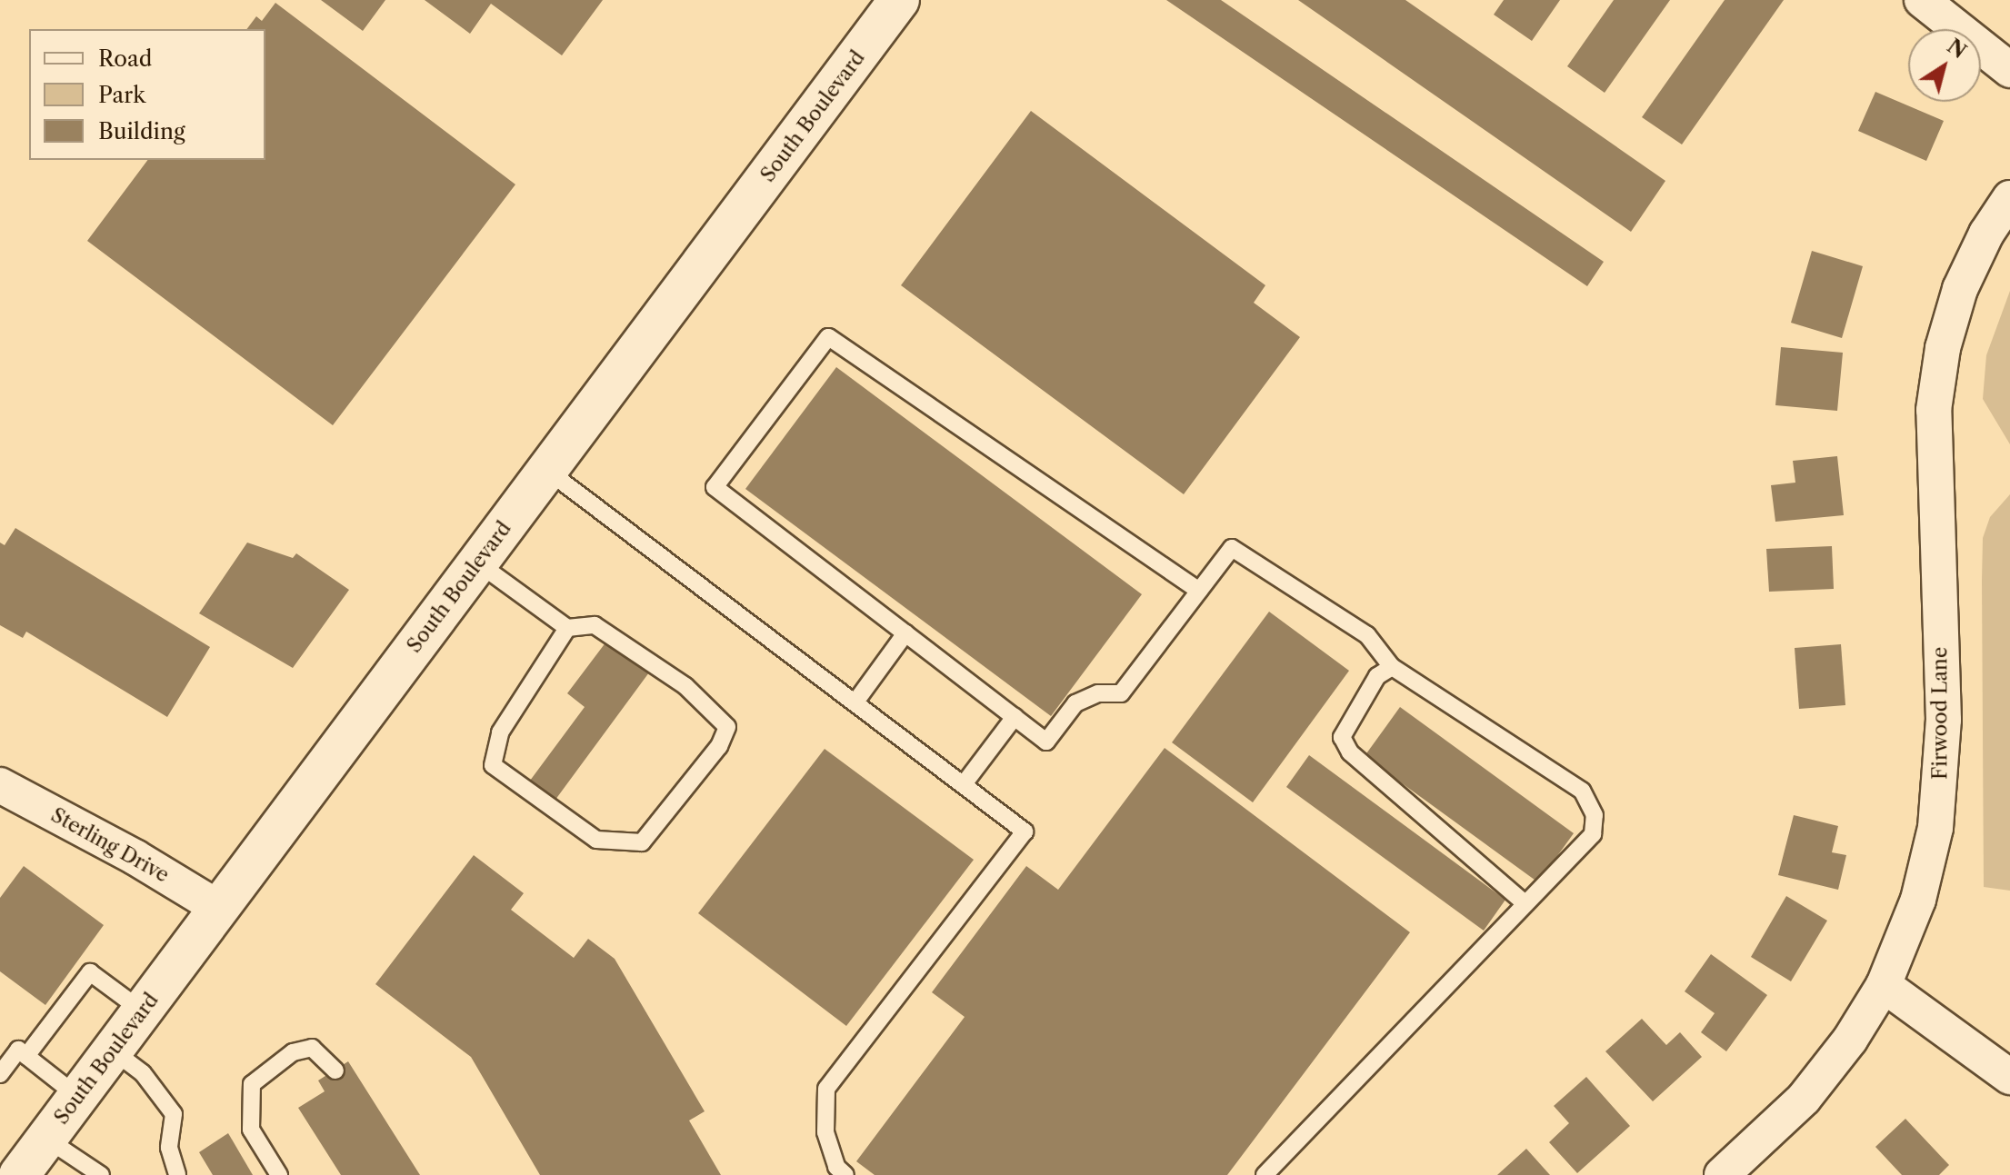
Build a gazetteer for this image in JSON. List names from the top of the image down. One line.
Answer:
{"streets":{"main road":["South Boulevard"],"street":["Firwood Lane","Sterling Drive"]},"crossings":[["South Boulevard","Sterling Drive"]],"legend":["Road","Park","Building"],"north":"top right"}
